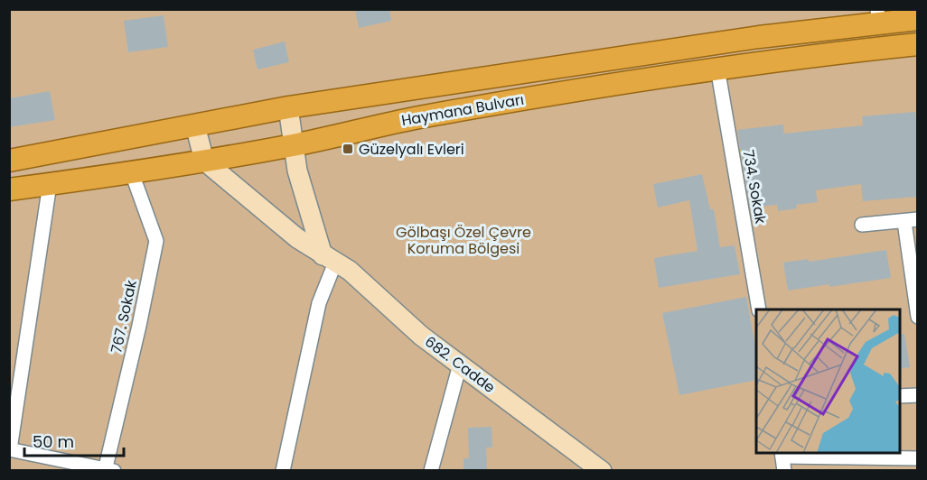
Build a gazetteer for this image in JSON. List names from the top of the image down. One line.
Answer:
{"streets":{"highway":["Haymana Bulvarı"],"main road":["682. Cadde"],"street":["734. Sokak","767. Sokak"]},"crossings":[["Haymana Bulvarı","734. Sokak"],["Haymana Bulvarı","767. Sokak"],["Haymana Bulvarı","682. Cadde"]],"parks":["Gölbaşı Özel Çevre Koruma Bölgesi"],"places":{"transit":["Güzelyalı Evleri"]},"scale_bar":"50 m"}
